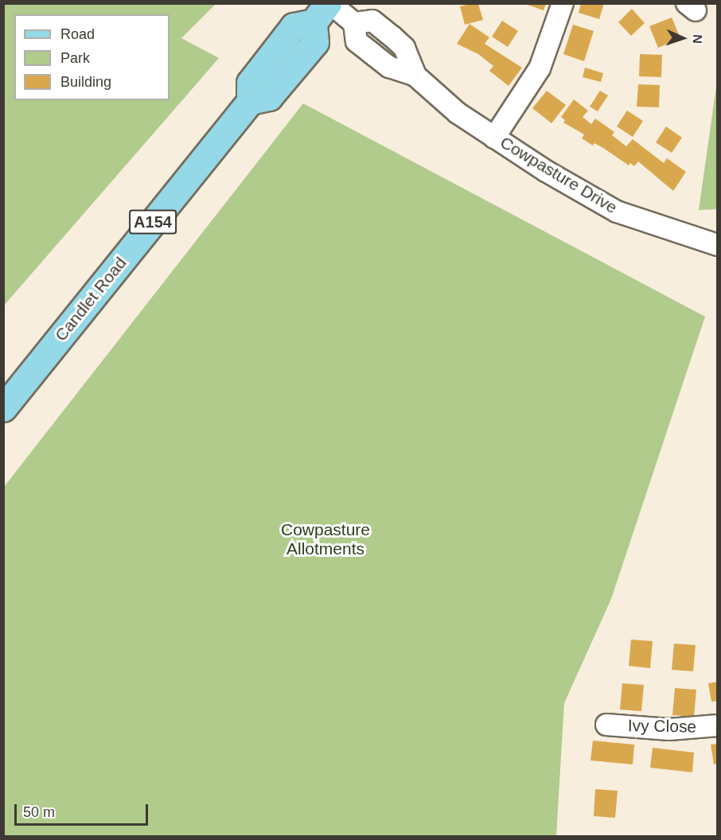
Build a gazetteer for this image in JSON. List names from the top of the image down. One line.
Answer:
{"streets":{"main road":["A154","Candlet Road"],"street":["Cowpasture Drive","Ivy Close"]},"crossings":[["Cowpasture Drive","Candlet Road"]],"parks":["Cowpasture Allotments"],"legend":["Road","Park","Building"],"scale_bar":"50 m","north":"right"}
